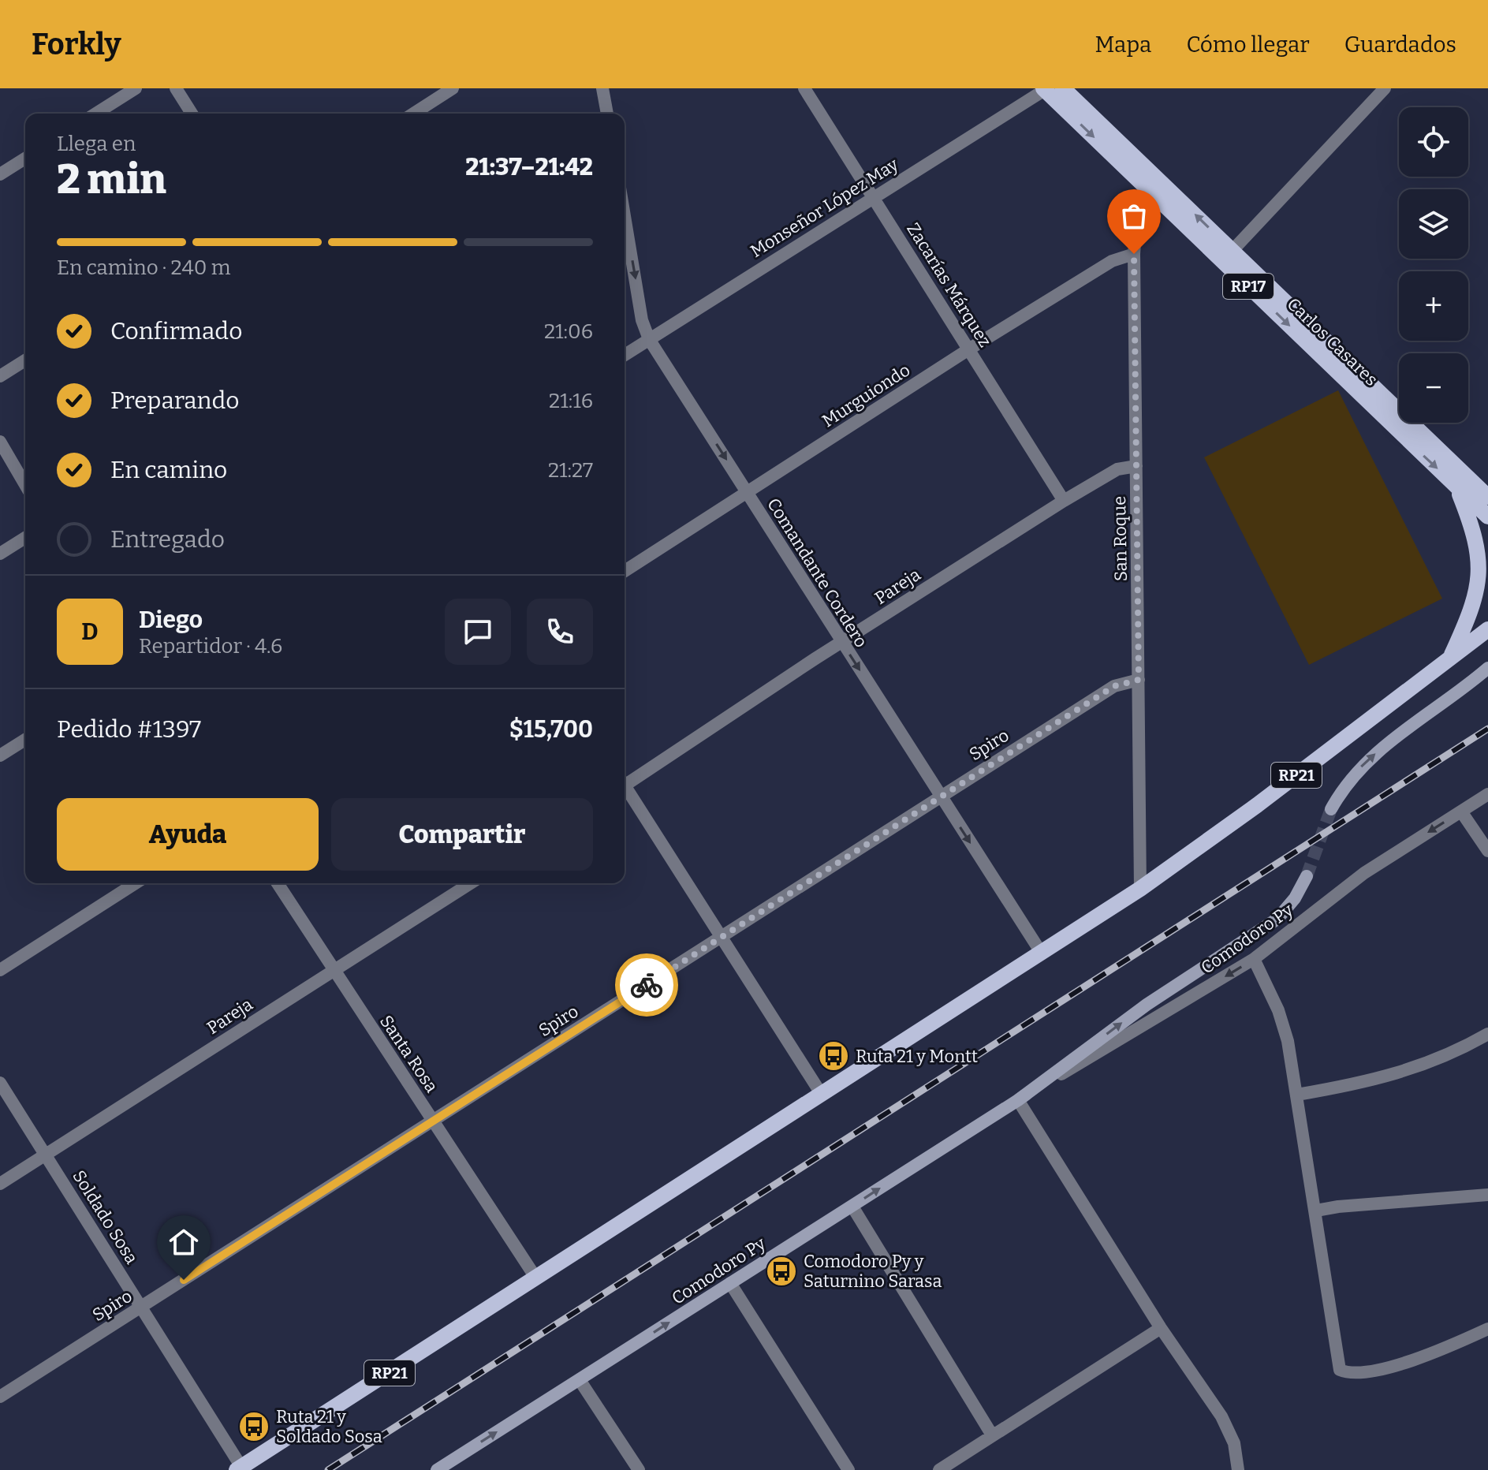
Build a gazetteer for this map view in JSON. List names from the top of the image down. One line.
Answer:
{"streets":{"main road":["RP17","Carlos Casares","RP21","Comodoro Py"],"street":["Monseñor López May","Zacarías Márquez","Murguiondo","San Roque","Comandante Cordero","Pareja","Spiro","Santa Rosa","Soldado Sosa"]},"crossings":[["Monseñor López May","Zacarías Márquez"],["Monseñor López May","Carlos Casares"],["Monseñor López May","Comandante Cordero"],["Zacarías Márquez","Murguiondo"],["Zacarías Márquez","Pareja"],["RP17","Carlos Casares"],["RP17","RP21"],["Carlos Casares","San Roque"],["Murguiondo","San Roque"],["Murguiondo","Comandante Cordero"],["San Roque","Pareja"],["San Roque","Spiro"],["San Roque","RP21"],["Comandante Cordero","Pareja"],["Comandante Cordero","Spiro"],["Comandante Cordero","RP21"],["Pareja","Santa Rosa"],["Pareja","Soldado Sosa"],["Spiro","Santa Rosa"],["Spiro","Soldado Sosa"],["RP21","Santa Rosa"],["RP21","Soldado Sosa"]],"one_way":["Comandante Cordero"],"places":{"bus stop":["Ruta 21 y Montt","Comodoro Py y Saturnino Sarasa","Ruta 21 y Soldado Sosa"]},"page":{"header":"Forkly","nav":["Mapa","Cómo llegar","Guardados"],"map_buttons":["+","−"],"heading":["2 min","Llega en","21:37–21:42"],"panel":["Diego","Repartidor · 4.6","Pedido #1397","$15,700"],"bar":"En camino · 240 m","list":[["Confirmado","21:06"],["Preparando","21:16"],["En camino","21:27"],"Entregado"],"round":"D","buttons":["Ayuda","Compartir"]}}
